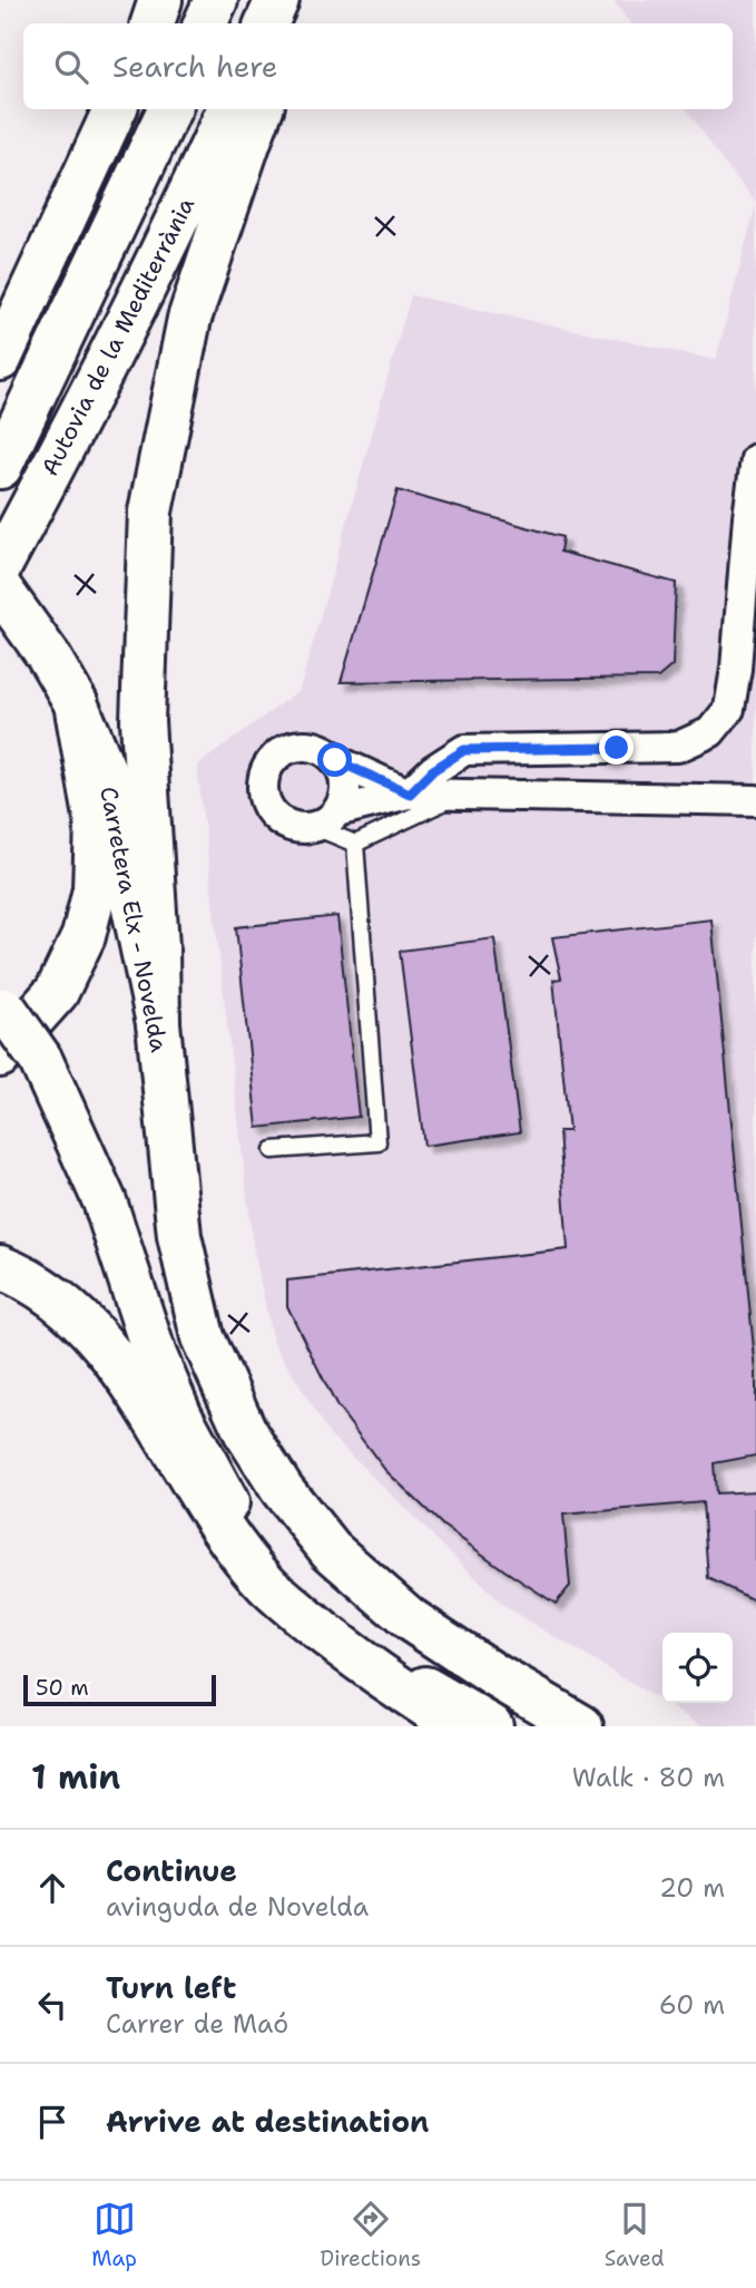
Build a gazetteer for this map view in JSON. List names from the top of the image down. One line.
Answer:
{"streets":{"main road":["Autovia de la Mediterrània","Carretera Elx - Novelda"]},"scale_bar":"50 m","page":{"search":"Search here","scale":"50 m","heading":["1 min","Walk · 80 m"],"list":[["Continue","avinguda de Novelda","20 m"],["Turn left","Carrer de Maó","60 m"],"Arrive at destination"],"nav":["Map","Directions","Saved"]}}
